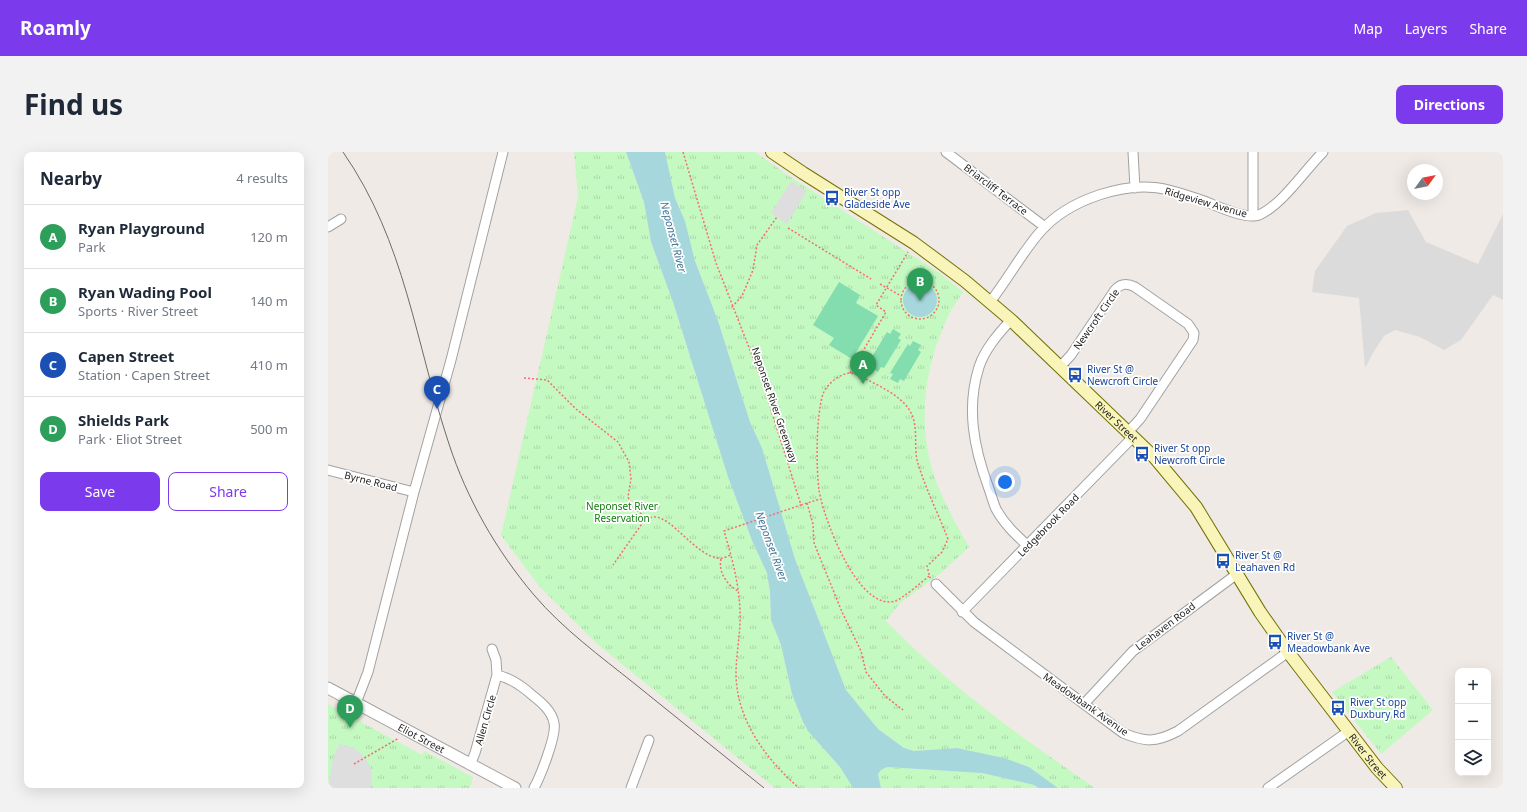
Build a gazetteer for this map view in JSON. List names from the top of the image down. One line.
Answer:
{"streets":{"main road":["River Street"],"street":["Briarcliff Terrace","Ridgeview Avenue","Newcroft Circle","Byrne Road","Ledgebrook Road","Leahaven Road","Meadowbank Avenue","Allen Circle","Eliot Street"],"path":["Neponset River Greenway"]},"crossings":[["Briarcliff Terrace","Ridgeview Avenue"],["Ridgeview Avenue","River Street"],["Newcroft Circle","River Street"],["Newcroft Circle","Ledgebrook Road"],["River Street","Ledgebrook Road"],["River Street","Leahaven Road"],["River Street","Meadowbank Avenue"],["Ledgebrook Road","Meadowbank Avenue"],["Leahaven Road","Meadowbank Avenue"],["Allen Circle","Eliot Street"]],"water":["Neponset River"],"parks":["Neponset River Reservation"],"places":{"bus stop":["River St opp Gladeside Ave","River St @ Newcroft Circle","River St opp Newcroft Circle","River St @ Leahaven Rd","River St @ Meadowbank Ave","River St opp Duxbury Rd"]},"north":"top right","page":{"header":"Roamly","nav":["Map","Layers","Share"],"title":"Find us","buttons":["Directions",["Save","Share"]],"heading":["Nearby","4 results"],"list":[{"mark":"A","name":"Ryan Playground","note":"Park","value":"120 m"},{"mark":"B","name":"Ryan Wading Pool","note":"Sports · River Street","value":"140 m"},{"mark":"C","name":"Capen Street","note":"Station · Capen Street","value":"410 m"},{"mark":"D","name":"Shields Park","note":"Park · Eliot Street","value":"500 m"}],"pins":["B","A","C","D"],"map_buttons":["+","−"]}}
